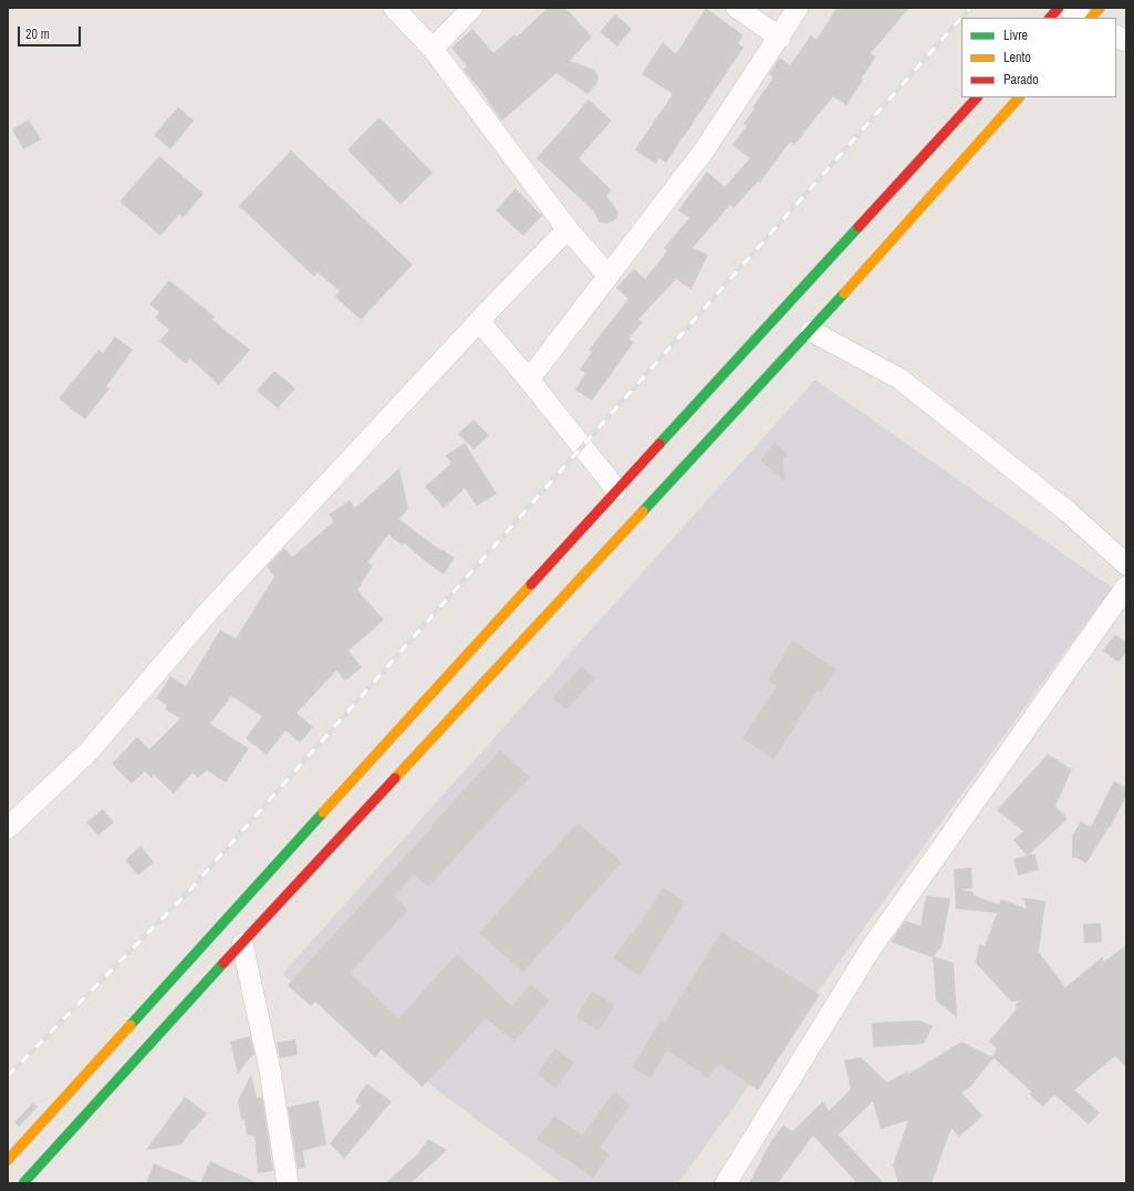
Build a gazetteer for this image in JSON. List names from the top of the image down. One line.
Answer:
{"legend":["Livre","Lento","Parado"],"scale_bar":"20 m"}
